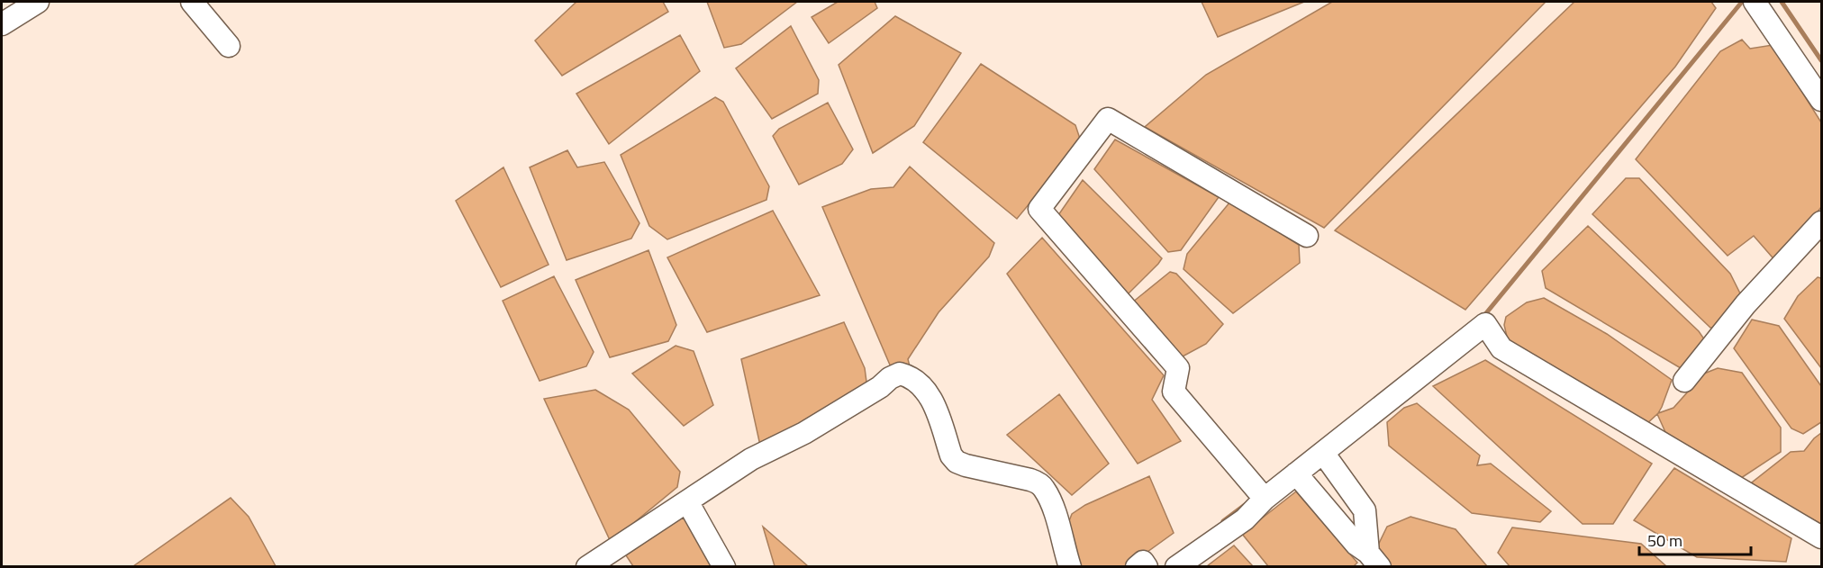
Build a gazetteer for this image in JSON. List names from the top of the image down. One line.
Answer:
{"scale_bar":"50 m"}
